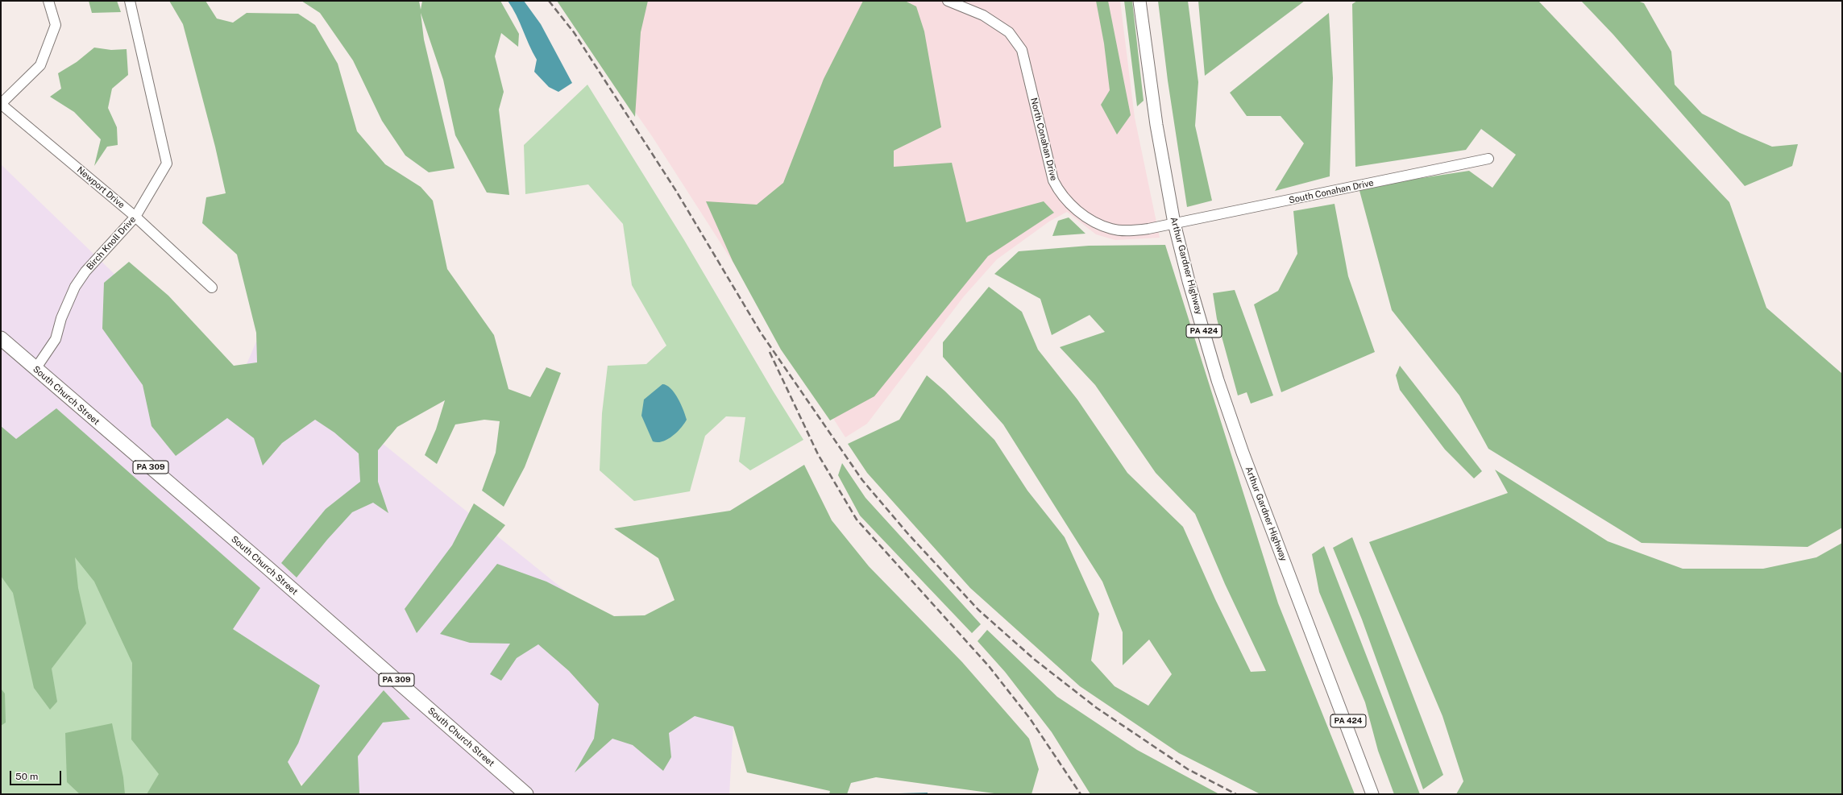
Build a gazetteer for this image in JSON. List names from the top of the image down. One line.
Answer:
{"streets":{"highway":["South Church Street","PA 309"],"main road":["Arthur Gardner Highway","PA 424"],"street":["North Conahan Drive","Newport Drive","South Conahan Drive","Birch Knoll Drive"]},"crossings":[["North Conahan Drive","South Conahan Drive"],["North Conahan Drive","Arthur Gardner Highway"],["Newport Drive","Birch Knoll Drive"],["South Conahan Drive","Arthur Gardner Highway"],["Birch Knoll Drive","South Church Street"]],"scale_bar":"50 m"}
